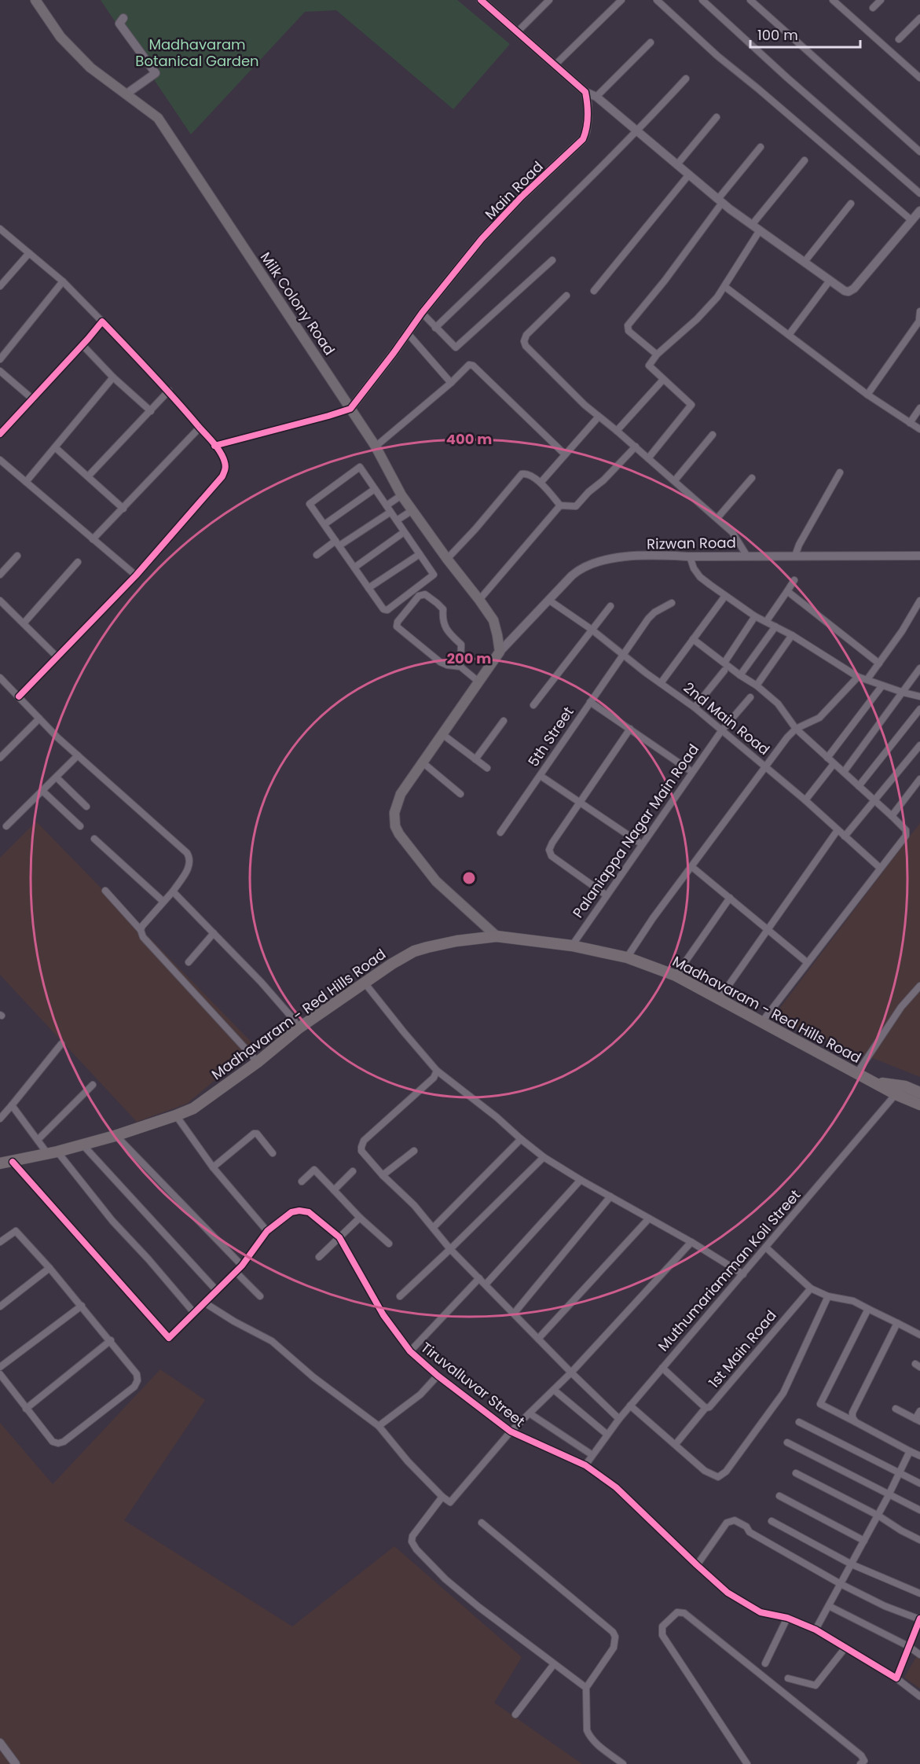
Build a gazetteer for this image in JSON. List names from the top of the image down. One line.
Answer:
{"streets":{"main road":["Milk Colony Road","Madhavaram - Red Hills Road"],"street":["Main Road","Rizwan Road","2nd Main Road","5th Street","Palaniappa Nagar Main Road","Muthumariamman Koil Street","1st Main Road","Tiruvalluvar Street"]},"crossings":[["Main Road","Milk Colony Road"],["Milk Colony Road","Rizwan Road"],["Rizwan Road","2nd Main Road"],["2nd Main Road","5th Street"],["2nd Main Road","Palaniappa Nagar Main Road"],["Palaniappa Nagar Main Road","Madhavaram - Red Hills Road"],["Madhavaram - Red Hills Road","Muthumariamman Koil Street"],["Muthumariamman Koil Street","1st Main Road"],["Muthumariamman Koil Street","Tiruvalluvar Street"]],"parks":["Madhavaram Botanical Garden"],"scale_bar":"100 m","rings":["400 m","200 m"]}
